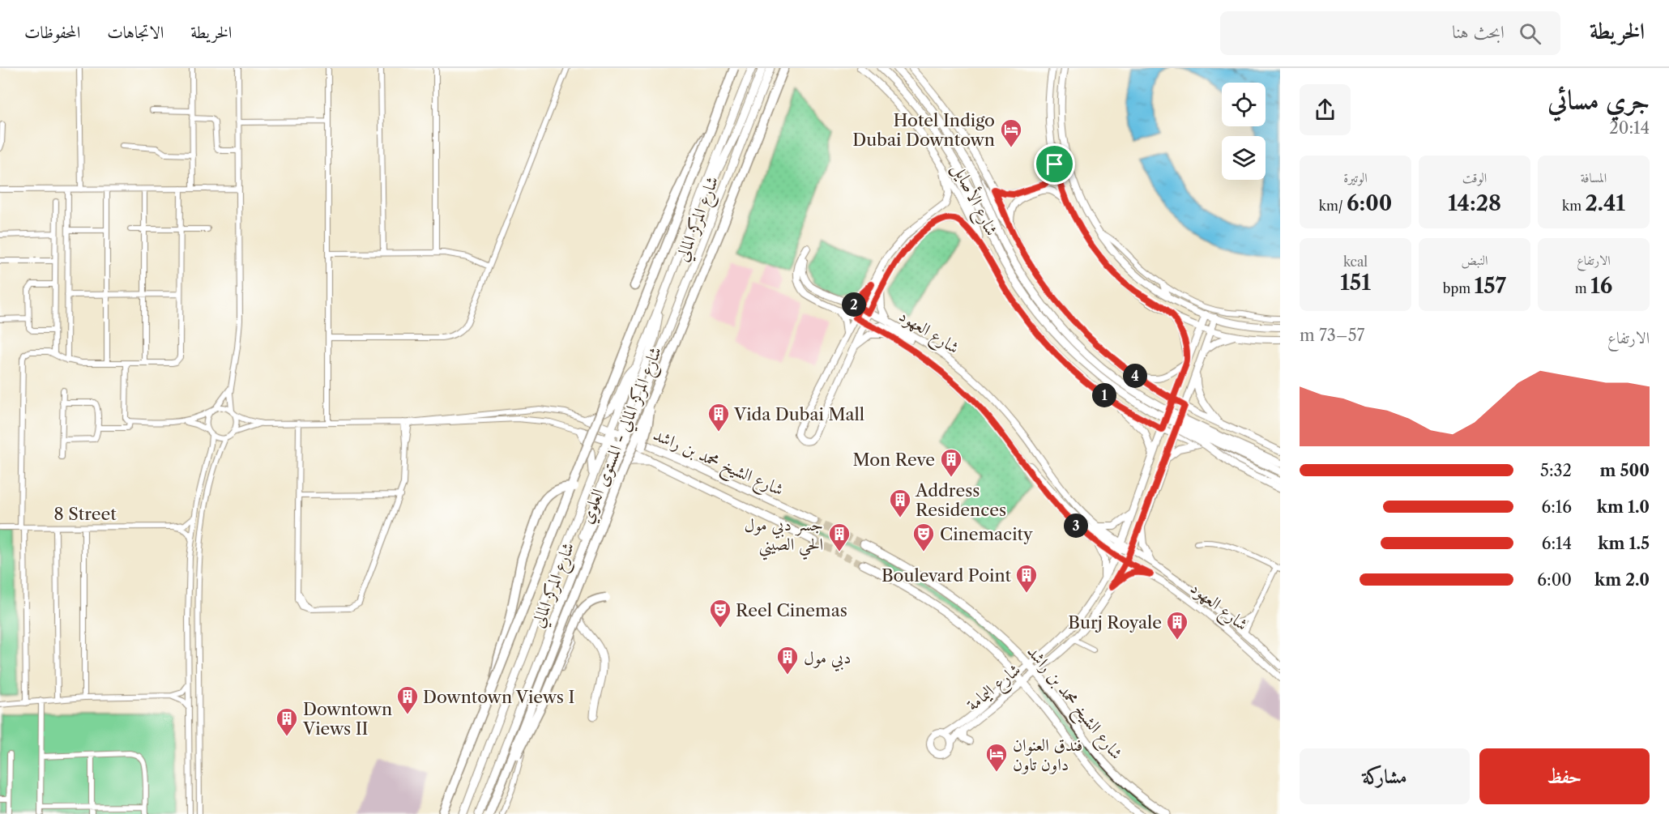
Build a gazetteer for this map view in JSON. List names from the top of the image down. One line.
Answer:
{"streets":{"highway":["شارع المركز المالي - المستوى العلوي"],"main road":["شارع الأصايل","شارع المركز المالي","شارع الشيخ محمد بن راشد"],"street":["شارع العهود","8 Street","شارع اليمامة"]},"crossings":[["شارع الأصايل","شارع اليمامة"],["شارع المركز المالي","شارع الشيخ محمد بن راشد"],["شارع العهود","شارع اليمامة"],["شارع الشيخ محمد بن راشد","شارع اليمامة"]],"places":{"hotel":["Hotel Indigo Dubai Downtown","فندق العنوان داون تاون"],"building":["Vida Dubai Mall","Mon Reve","Address Residences","جسر دبي مول الحي الصيني","Boulevard Point","Burj Royale","دبي مول","Downtown Views I","Downtown Views II"],"theatre":["Cinemacity","Reel Cinemas"]},"page":{"header":"الخريطة","search":"ابحث هنا","nav":["الخريطة","الاتجاهات","المحفوظات"],"heading":["جري مسائي","20:14"],"stats":[["المسافة","2.41 km"],["الوقت","14:28"],["الوتيرة","6:00 /km"],["الارتفاع","16 m"],["النبض","157 bpm"],["kcal","151"]],"pins":["2","4","1","3"],"chart":["الارتفاع","57–73 m"],"list":[{"name":"500 m","note":"5:32"},{"name":"1.0 km","note":"6:16"},{"name":"1.5 km","note":"6:14"},{"name":"2.0 km","note":"6:00"}],"buttons":["حفظ","مشاركة"]}}
